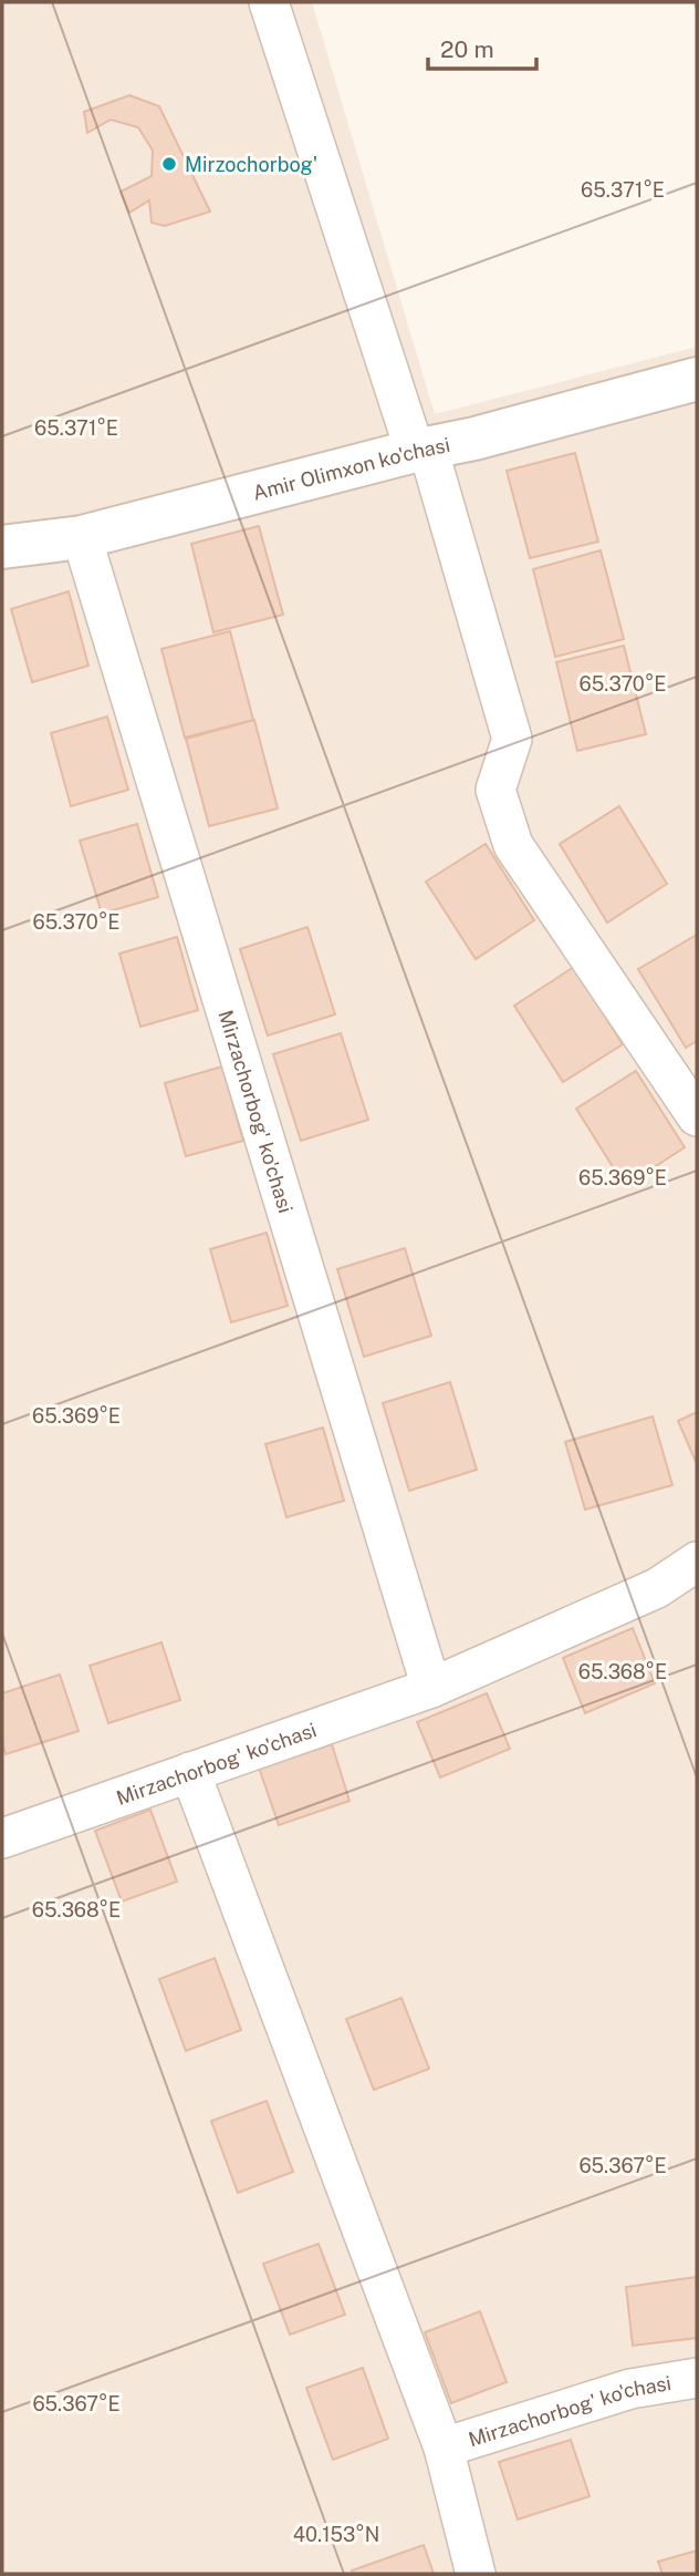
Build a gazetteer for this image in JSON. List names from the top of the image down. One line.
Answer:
{"streets":{"street":["Amir Olimxon ko'chasi","Mirzachorbog' ko'chasi"]},"crossings":[["Amir Olimxon ko'chasi","Mirzachorbog' ko'chasi"]],"places":["Mirzochorbog'"],"scale_bar":"20 m","coordinates":["65.371°E","65.370°E","65.369°E","65.368°E","65.367°E","40.153°N"]}
